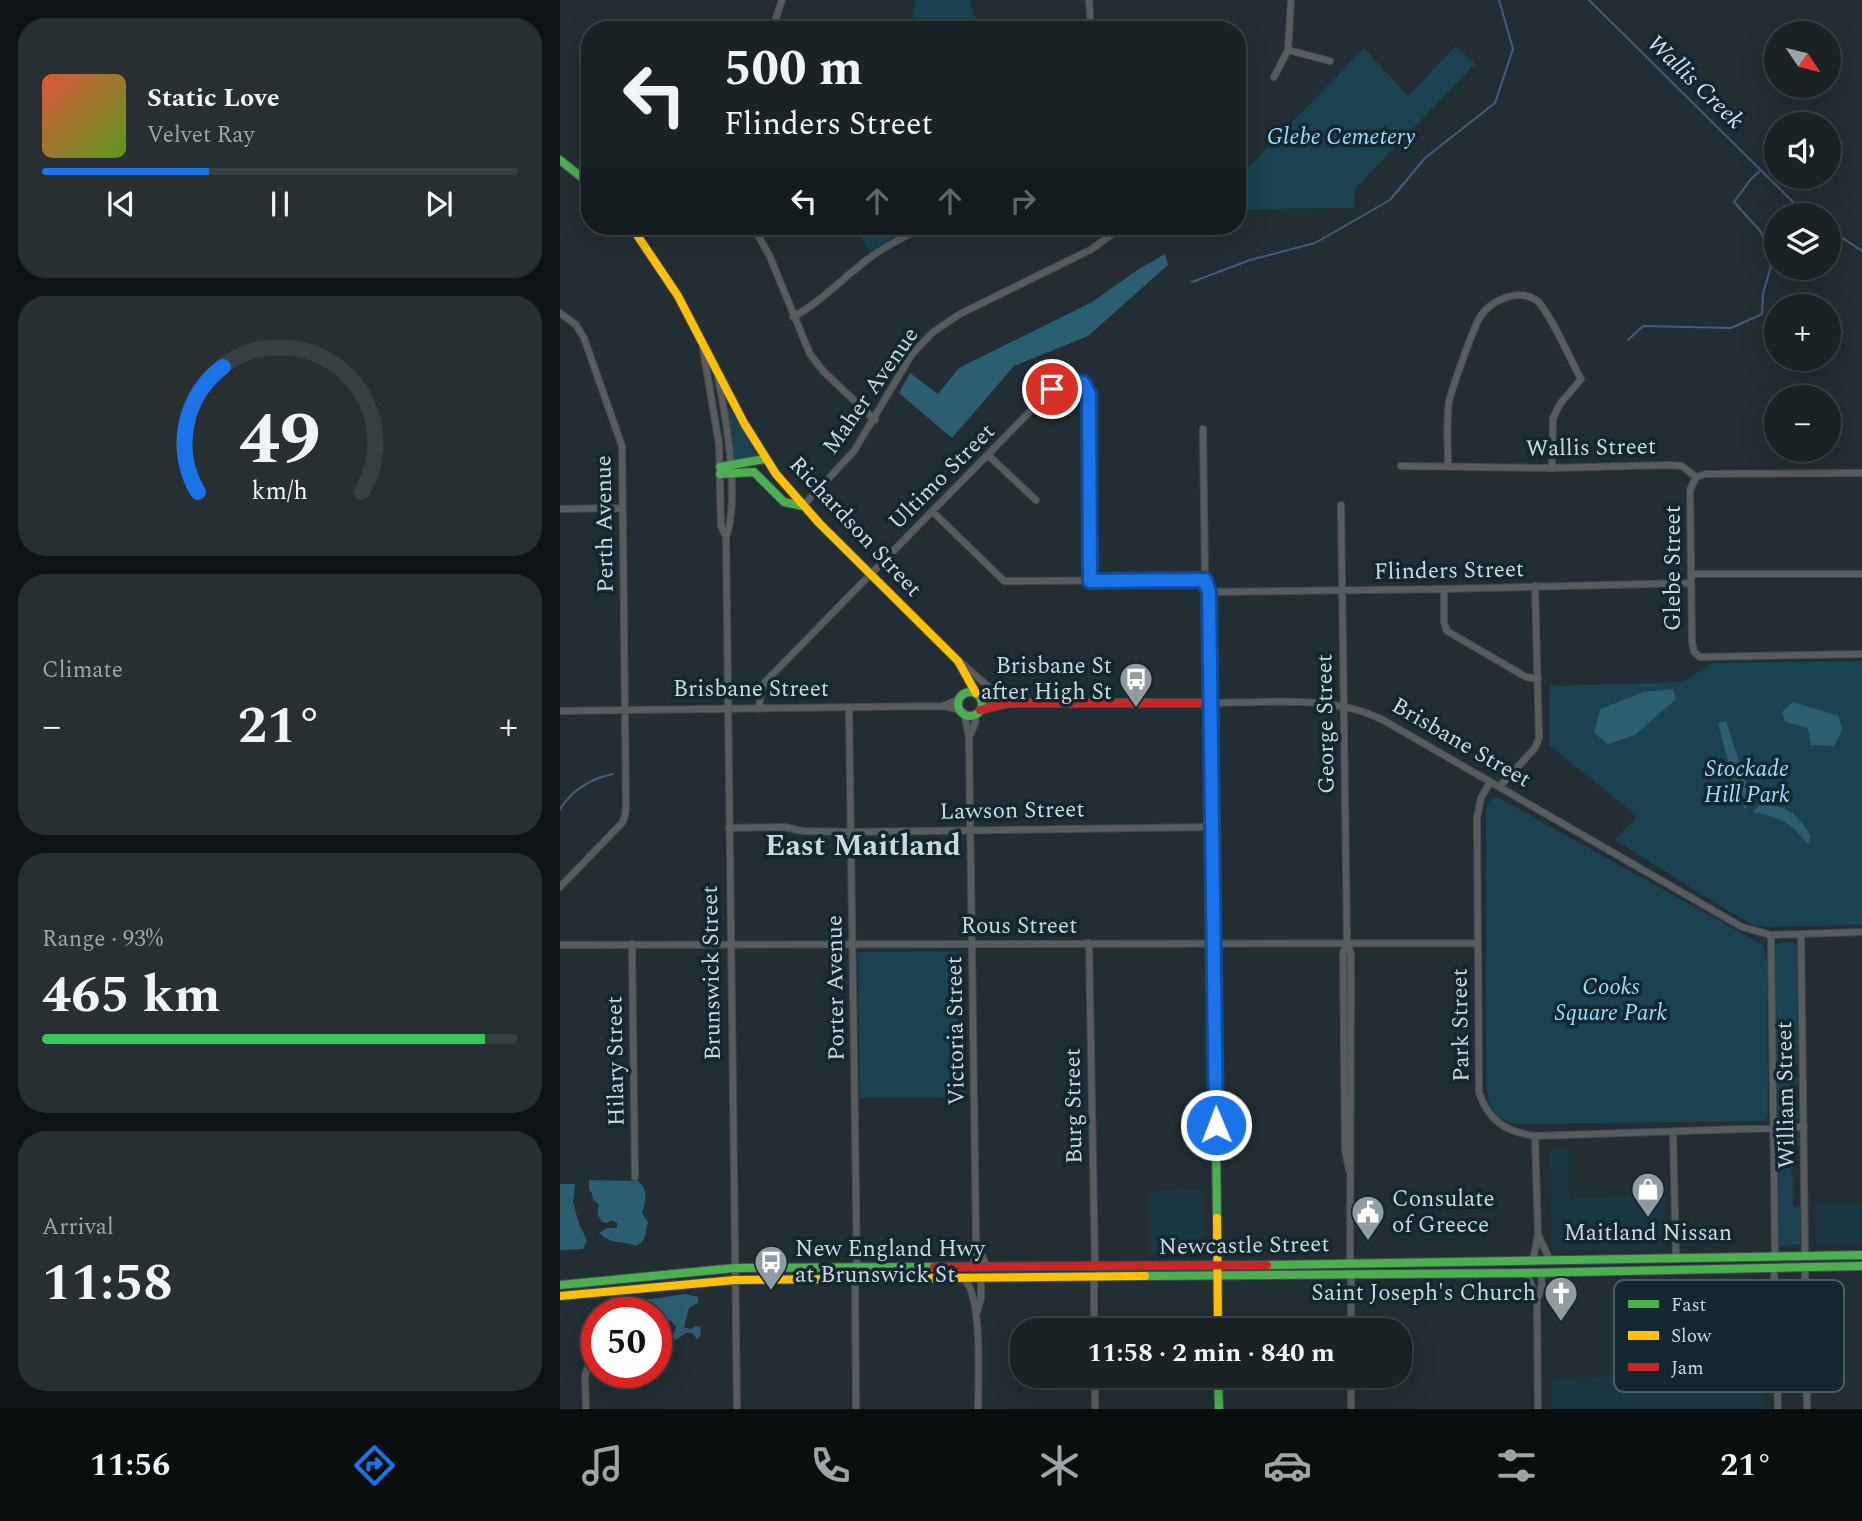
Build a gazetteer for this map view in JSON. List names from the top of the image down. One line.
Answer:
{"streets":{"main road":["Richardson Street","Brisbane Street","Brunswick Street","Newcastle Street"],"street":["Maher Avenue","Wallis Street","Ultimo Street","Perth Avenue","Glebe Street","Flinders Street","George Street","Lawson Street","Rous Street","Porter Avenue","Park Street","Victoria Street","Hilary Street","William Street","Burg Street"]},"crossings":[["Maher Avenue","Richardson Street"],["Wallis Street","Glebe Street"],["Ultimo Street","Richardson Street"],["Ultimo Street","Brisbane Street"],["Perth Avenue","Brisbane Street"],["Richardson Street","Brisbane Street"],["Richardson Street","Brunswick Street"],["Richardson Street","Victoria Street"],["Glebe Street","Flinders Street"],["Flinders Street","George Street"],["Brisbane Street","George Street"],["Brisbane Street","Brunswick Street"],["Brisbane Street","Porter Avenue"],["Brisbane Street","Park Street"],["Brisbane Street","Victoria Street"],["Brisbane Street","William Street"],["George Street","Rous Street"],["George Street","Newcastle Street"],["Lawson Street","Brunswick Street"],["Lawson Street","Porter Avenue"],["Lawson Street","Victoria Street"],["Rous Street","Brunswick Street"],["Rous Street","Porter Avenue"],["Rous Street","Park Street"],["Rous Street","Victoria Street"],["Rous Street","Hilary Street"],["Rous Street","Burg Street"],["Brunswick Street","Newcastle Street"],["Porter Avenue","Newcastle Street"],["Park Street","William Street"],["Victoria Street","Newcastle Street"],["William Street","Newcastle Street"],["Burg Street","Newcastle Street"]],"districts":["East Maitland"],"water":["Wallis Creek"],"parks":["Glebe Cemetery","Stockade Hill Park","Cooks Square Park"],"places":{"bus stop":["Brisbane St after High St","New England Hwy at Brunswick St"],"shop":["Maitland Nissan"],"public building":["Consulate of Greece"],"church":["Saint Joseph's Church"]},"legend":["Fast","Slow","Jam"],"north":"bottom right","page":{"map_buttons":["+","−"],"turn":["500 m","Flinders Street"],"song":["Static Love","Velvet Ray"],"tile":["Climate",["Range · 93%","465 km"],["Arrival","11:58"]],"heat":["−","21°","+"],"limit":"50","trip":"11:58 · 2 min · 840 m","tabs":["11:56","21°"],"gauge":["49","km/h"]}}
